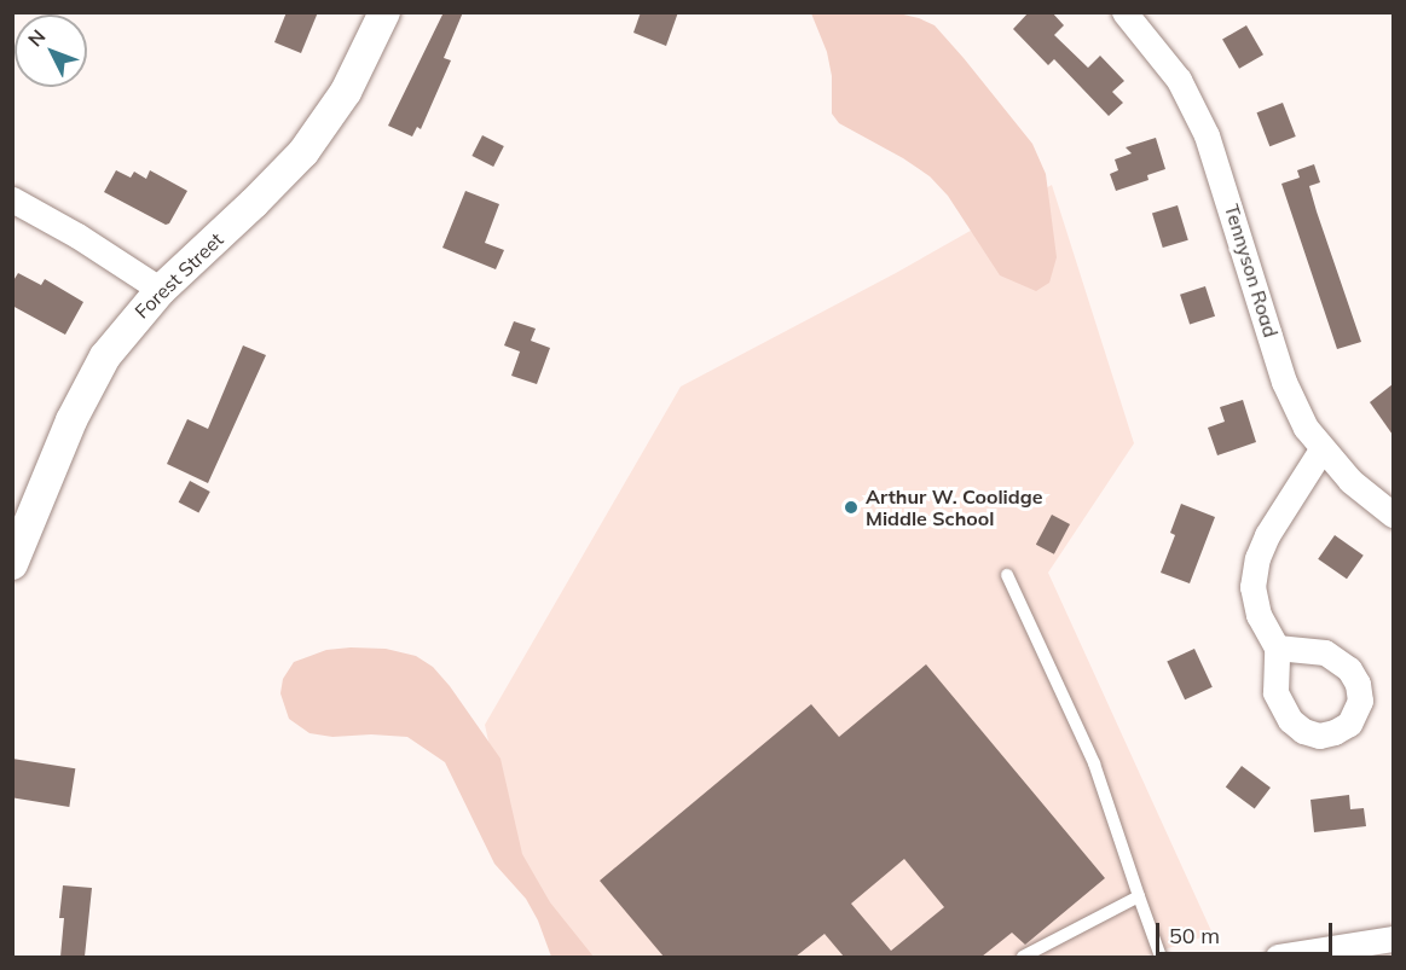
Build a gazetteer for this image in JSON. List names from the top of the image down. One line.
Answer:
{"streets":{"street":["Tennyson Road","Forest Street"]},"places":["Arthur W. Coolidge Middle School"],"scale_bar":"50 m","north":"top left"}
